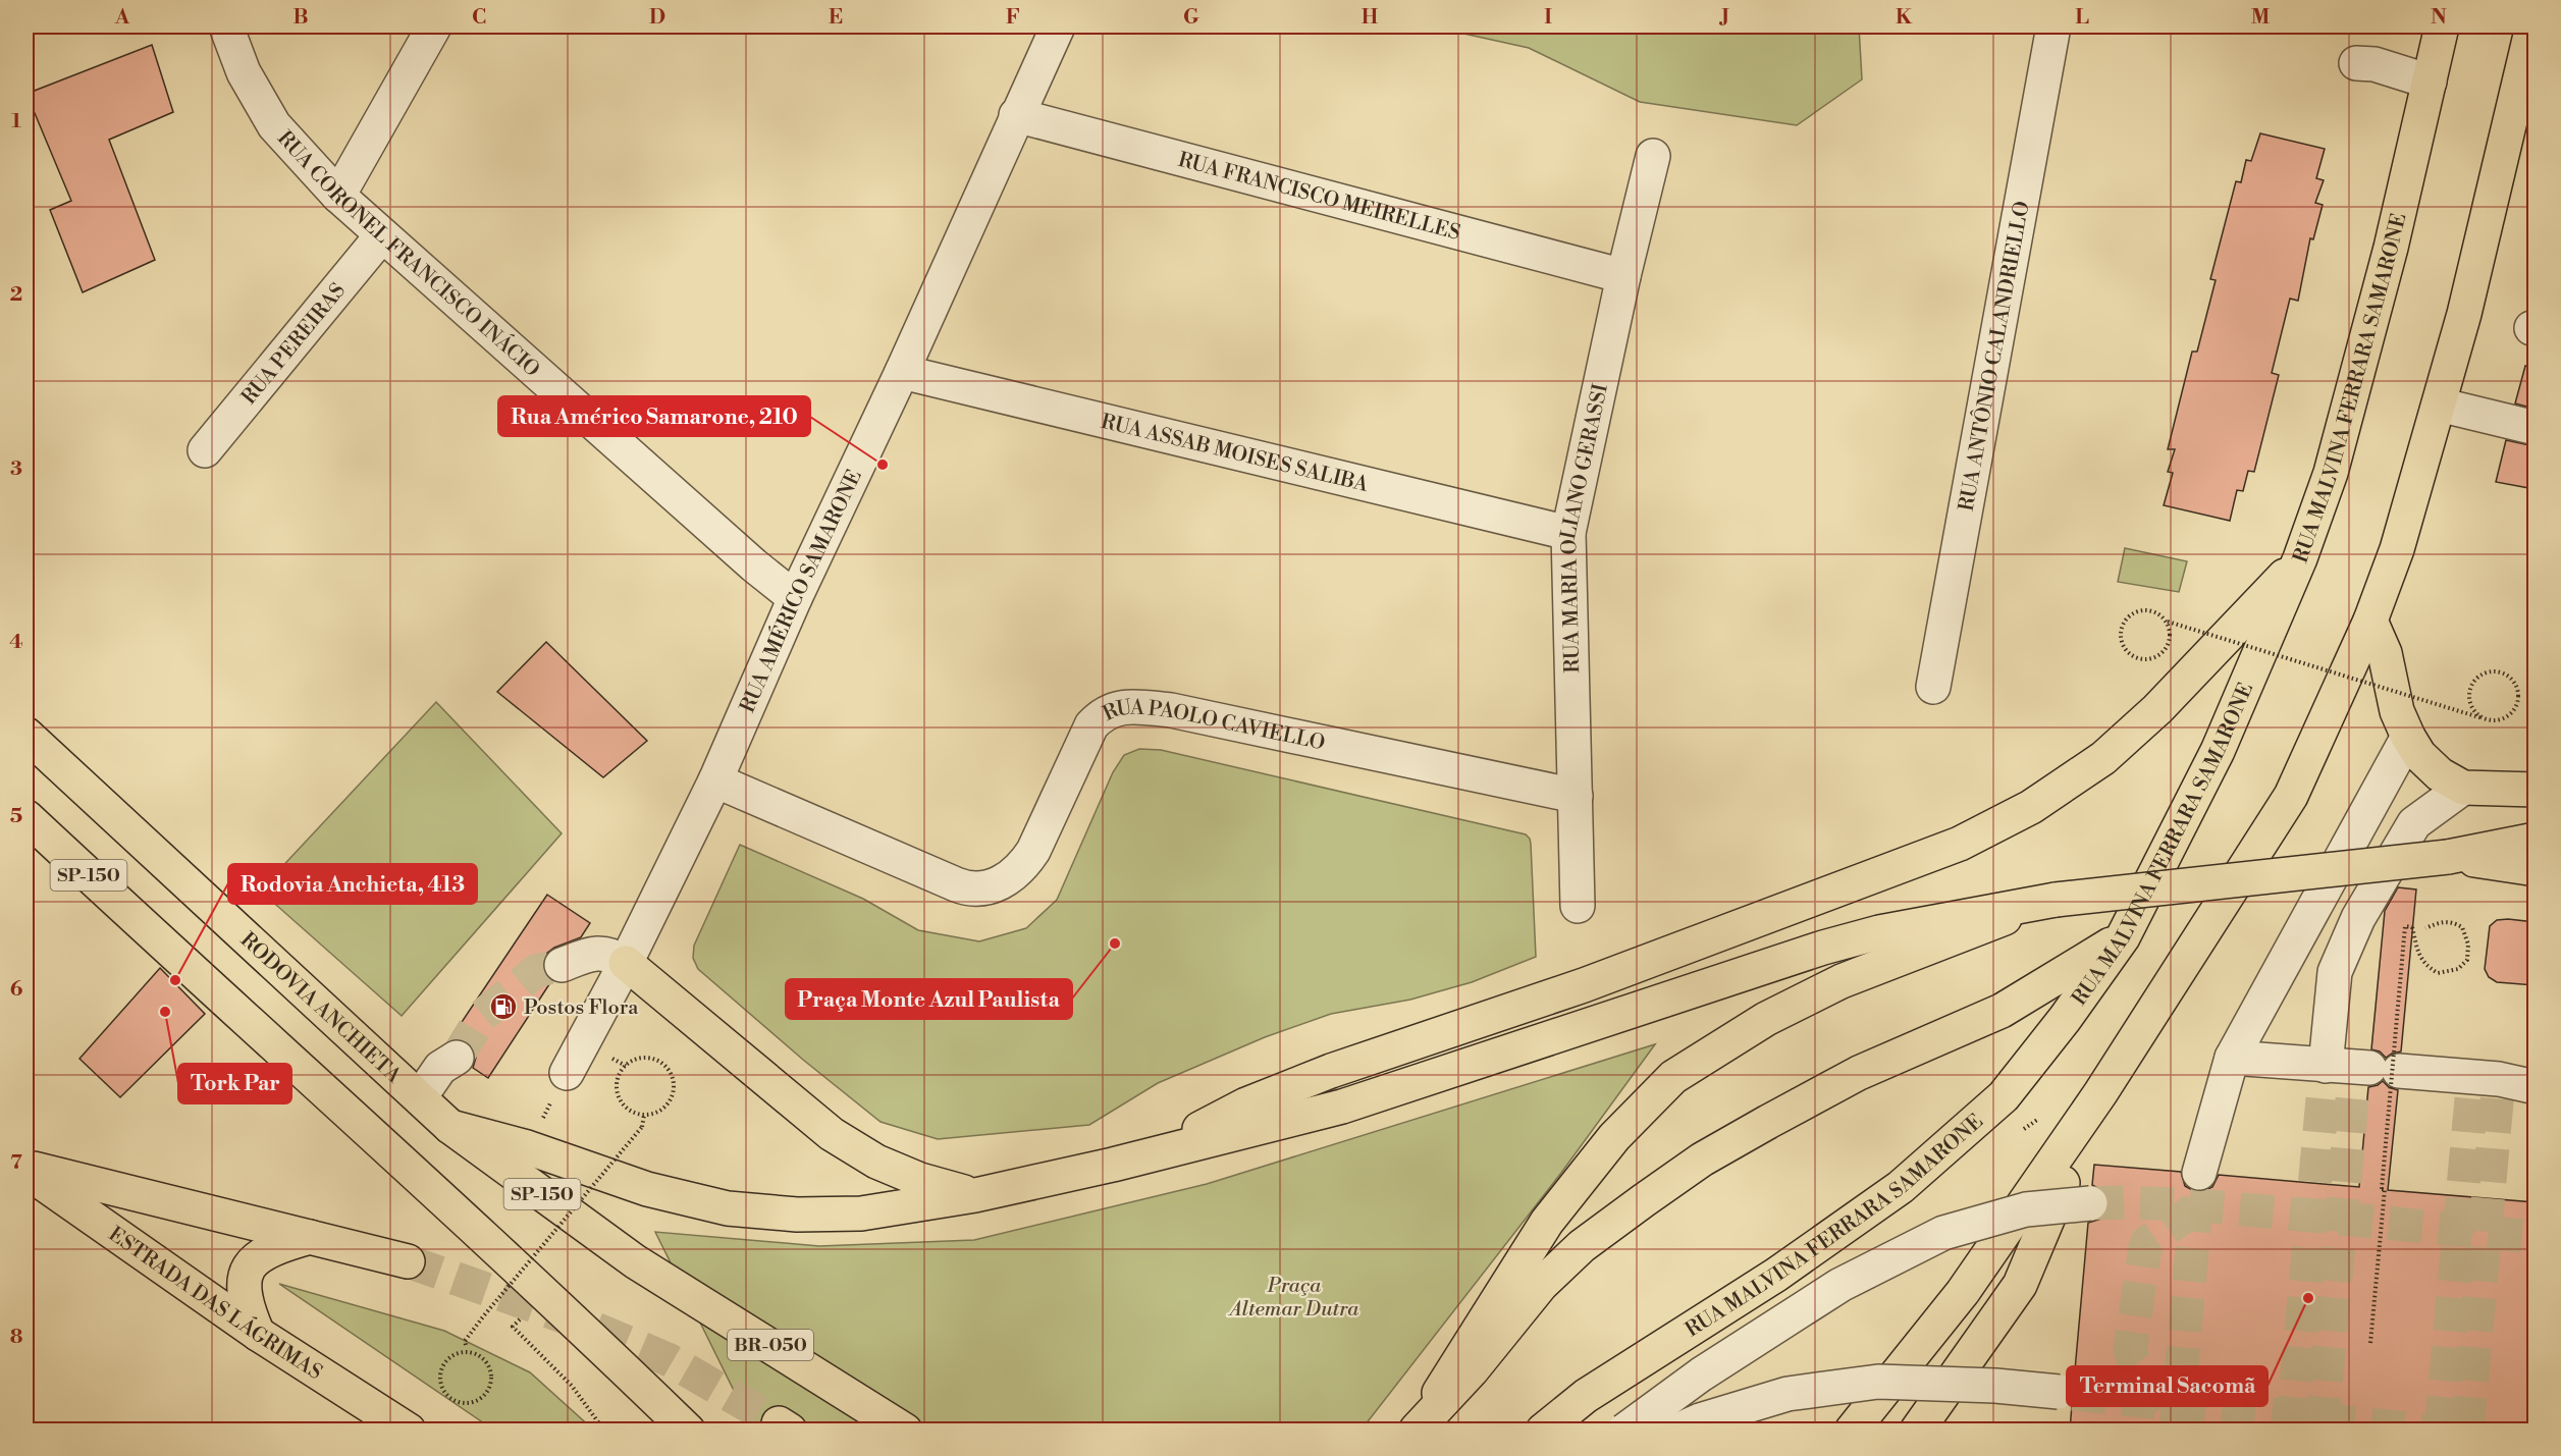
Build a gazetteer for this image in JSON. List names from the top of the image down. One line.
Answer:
{"streets":{"main road":["RUA MALVINA FERRARA SAMARONE","SP-150","RODOVIA ANCHIETA","ESTRADA DAS LÁGRIMAS","BR-050"],"street":["RUA FRANCISCO MEIRELLES","RUA CORONEL FRANCISCO INÁCIO","RUA PEREIRAS","RUA ANTÔNIO CALANDRIELLO","RUA ASSAB MOISES SALIBA","RUA MARIA OLIANO GERASSI","RUA AMÉRICO SAMARONE","RUA PAOLO CAVIELLO"]},"crossings":[["RUA FRANCISCO MEIRELLES","RUA MARIA OLIANO GERASSI"],["RUA FRANCISCO MEIRELLES","RUA AMÉRICO SAMARONE"],["RUA CORONEL FRANCISCO INÁCIO","RUA PEREIRAS"],["RUA CORONEL FRANCISCO INÁCIO","RUA AMÉRICO SAMARONE"],["RUA ASSAB MOISES SALIBA","RUA MARIA OLIANO GERASSI"],["RUA ASSAB MOISES SALIBA","RUA AMÉRICO SAMARONE"],["RUA MARIA OLIANO GERASSI","RUA PAOLO CAVIELLO"],["RUA AMÉRICO SAMARONE","RUA PAOLO CAVIELLO"],["RODOVIA ANCHIETA","BR-050"]],"parks":["Praça Altemar Dutra"],"places":{"other":["Rua Américo Samarone, 210","Praça Monte Azul Paulista","Rodovia Anchieta, 413","Tork Par","Terminal Sacomã"],"fuel station":["Postos Flora"]},"grid":{"columns":["A","B","C","D","E","F","G","H","I","J","K","L","M","N"],"rows":["1","2","3","4","5","6","7","8"]}}
